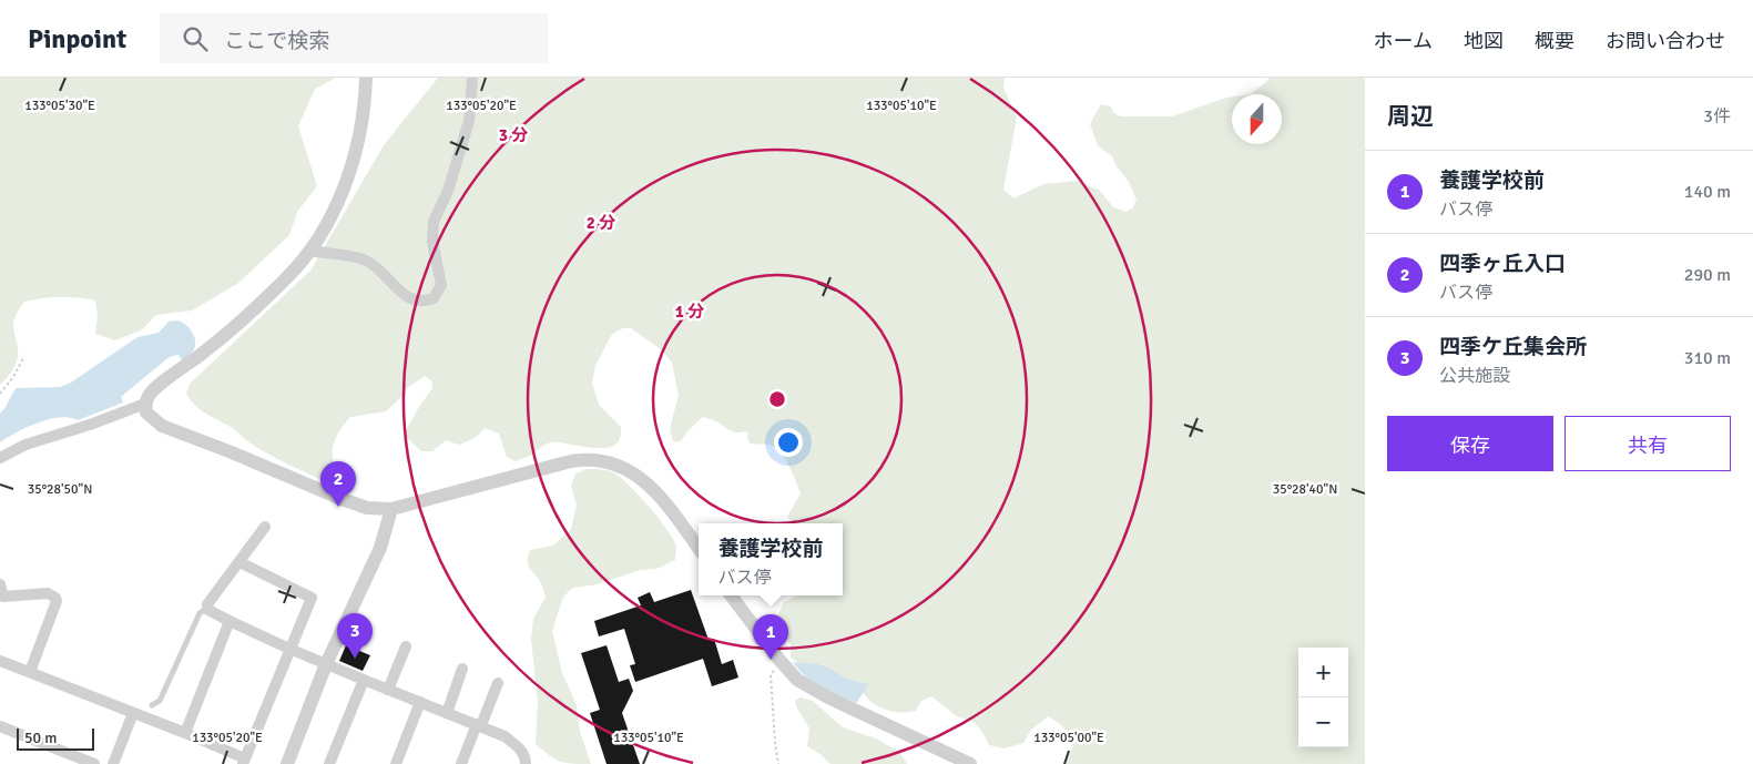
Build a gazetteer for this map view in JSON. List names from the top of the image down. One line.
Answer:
{"scale_bar":"50 m","north":"bottom","page":{"header":"Pinpoint","search":"ここで検索","nav":["ホーム","地図","概要","お問い合わせ"],"heading":["周辺","3件"],"list":[{"mark":"1","name":"養護学校前","note":"バス停","value":"140 m"},{"mark":"2","name":"四季ヶ丘入口","note":"バス停","value":"290 m"},{"mark":"3","name":"四季ケ丘集会所","note":"公共施設","value":"310 m"}],"buttons":["保存","共有"],"pins":["2","3","1"],"popup":["養護学校前","バス停"],"map_buttons":["+","−"],"scale":"50 m"},"coordinates":["133°05'20\"E","133°05'10\"E","133°05'30\"E","35°28'40\"N","35°28'50\"N","133°05'00\"E"],"rings":["3 分","2 分","1 分"]}
